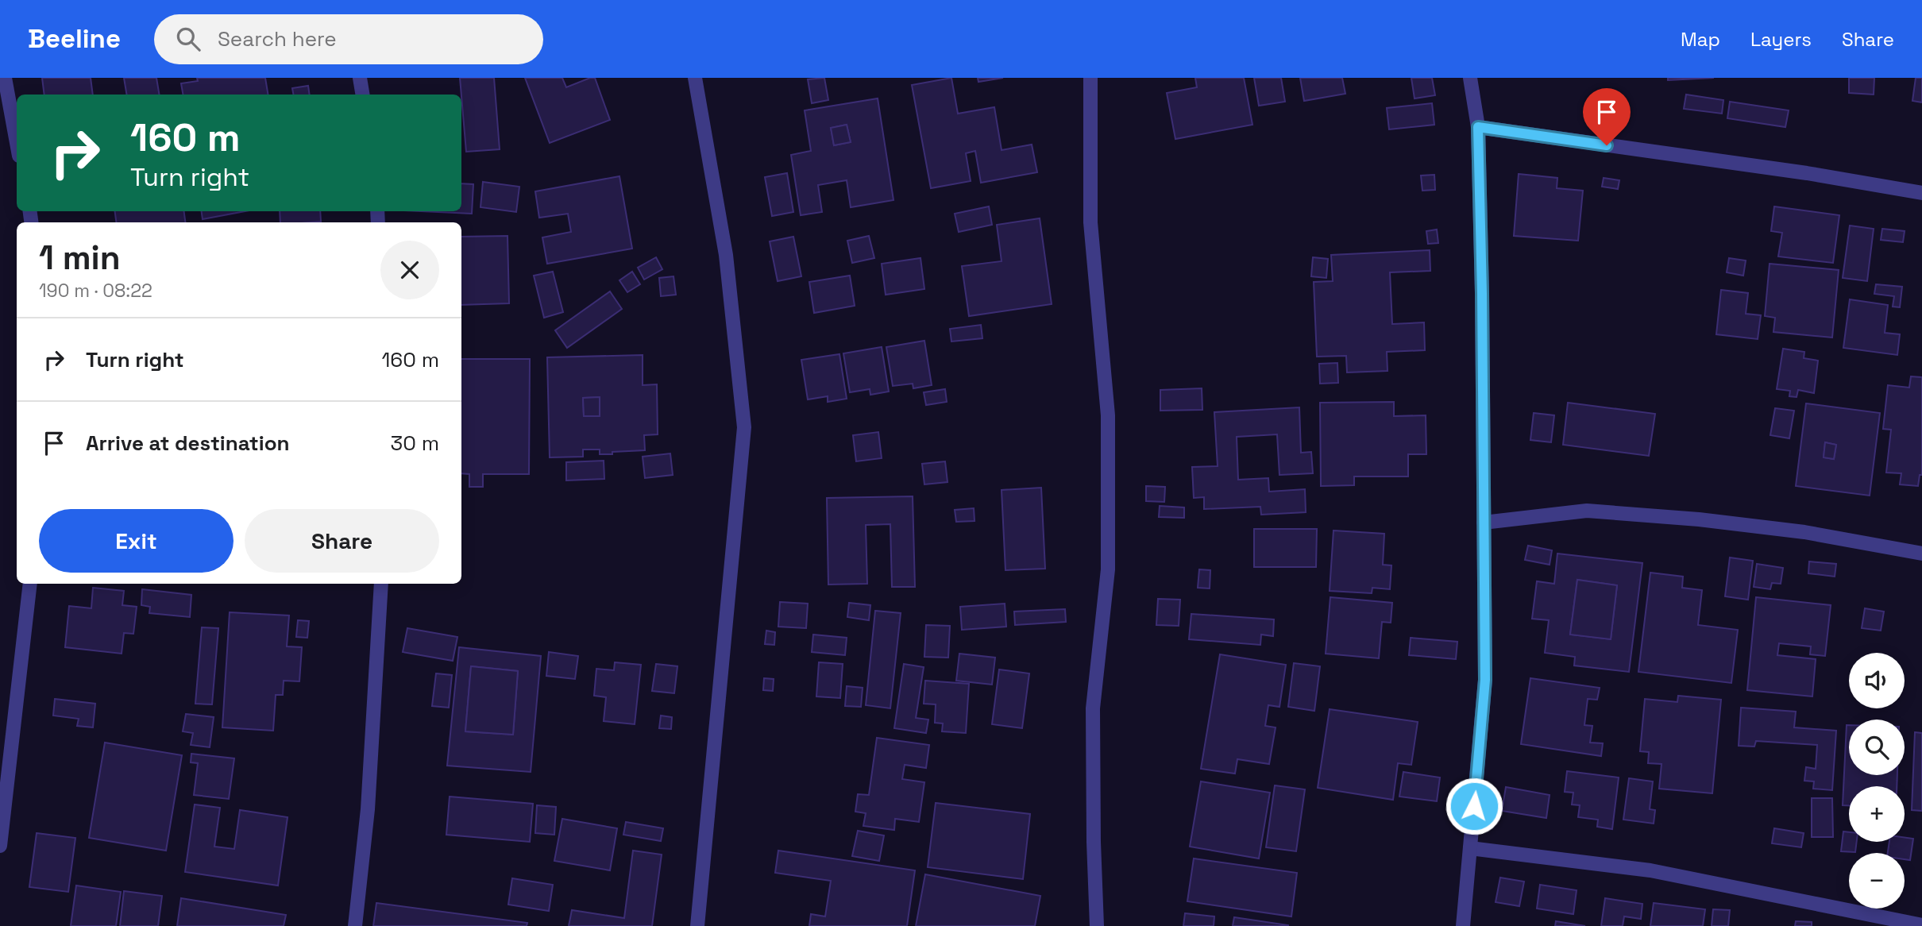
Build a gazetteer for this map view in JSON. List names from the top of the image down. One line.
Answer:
{"page":{"header":"Beeline","search":"Search here","nav":["Map","Layers","Share"],"turn":["160 m","Turn right"],"heading":["1 min","190 m · 08:22"],"list":[{"name":"Turn right","value":"160 m"},{"name":"Arrive at destination","value":"30 m"}],"buttons":["Exit","Share"],"map_buttons":["+","−"]}}
